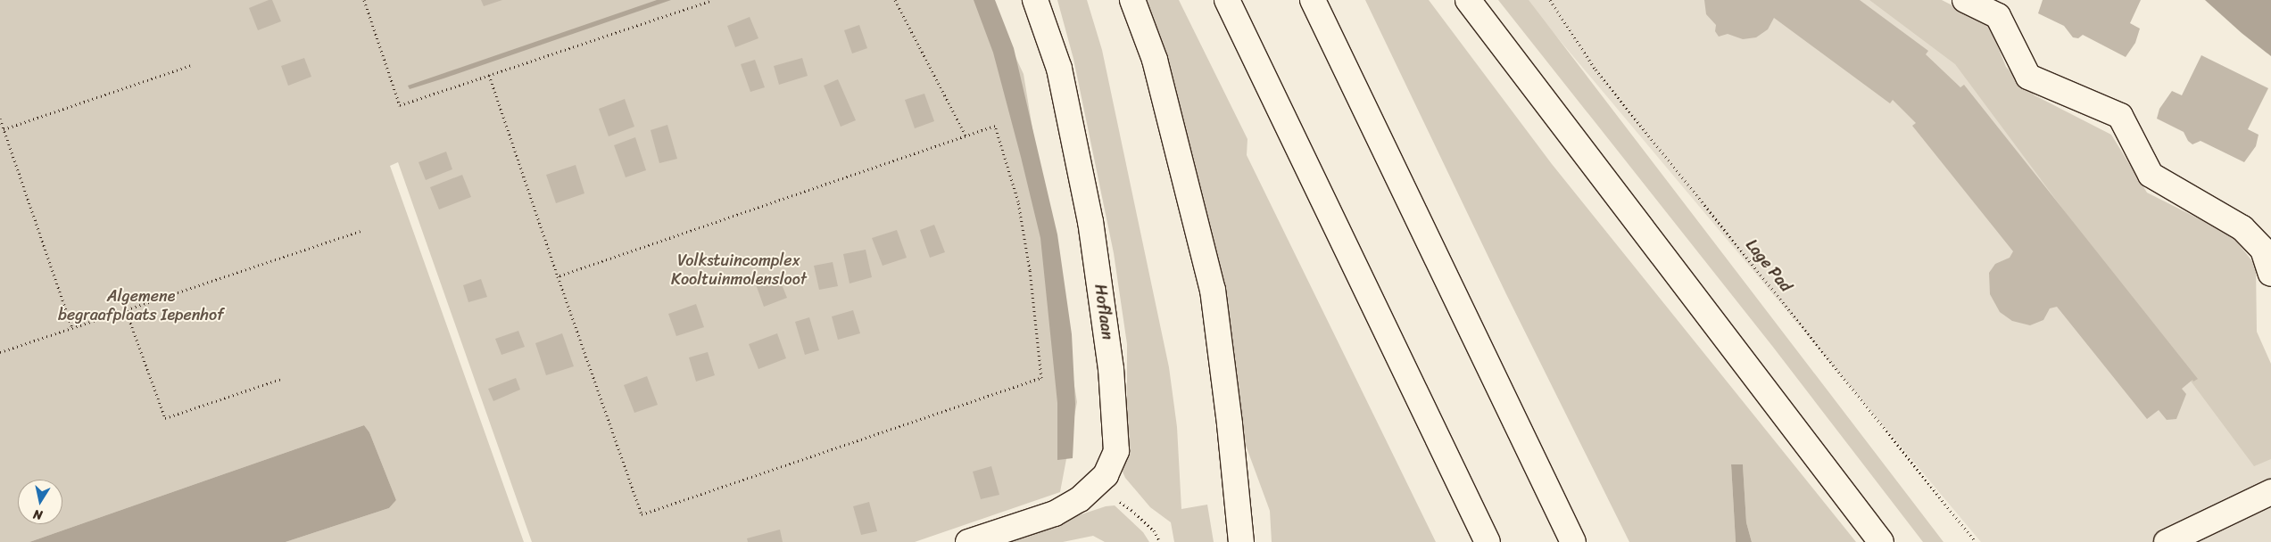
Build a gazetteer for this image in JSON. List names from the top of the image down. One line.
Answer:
{"streets":{"main road":["Hoflaan"],"path":["Lage Pad"]},"parks":["Volkstuincomplex Kooltuinmolensloot","Algemene begraafplaats Iepenhof"],"north":"bottom"}
